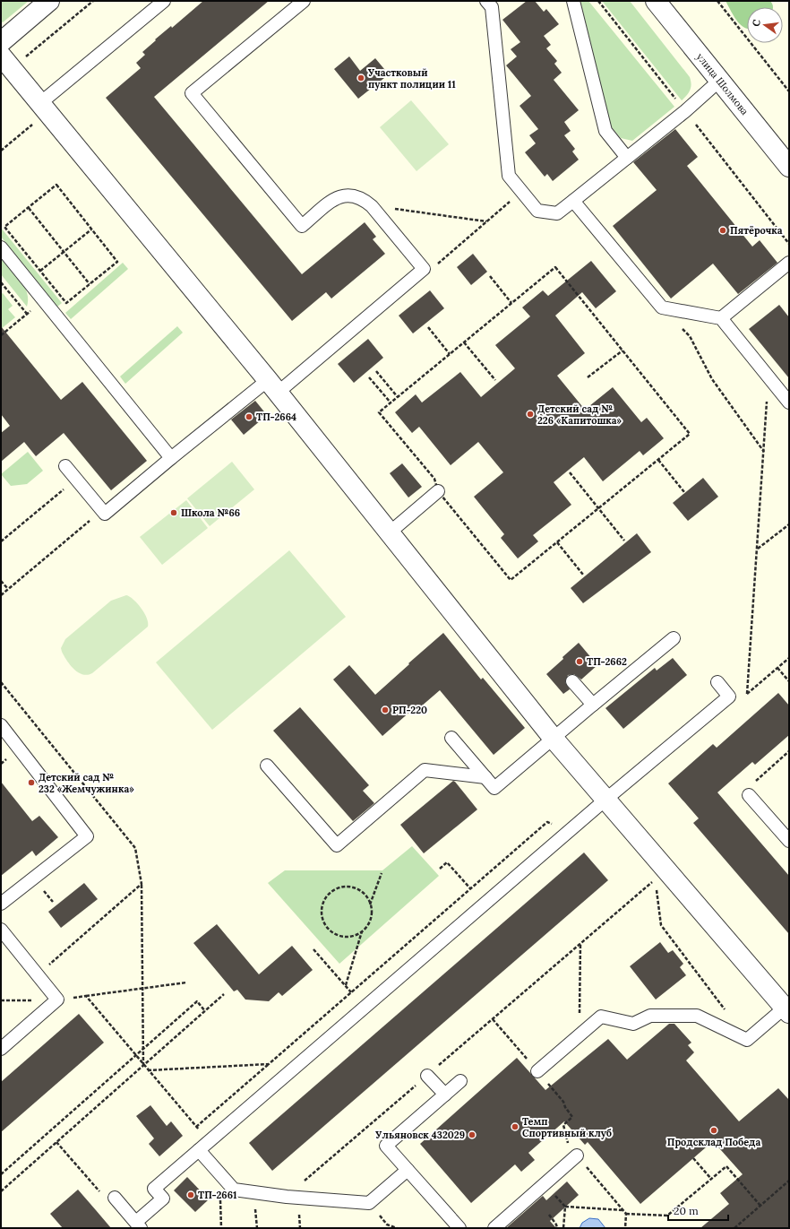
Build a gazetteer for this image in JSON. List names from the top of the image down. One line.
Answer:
{"streets":{"street":["улица Шолмова"]},"places":["Участковый пункт полиции 11","Пятёрочка","Детский сад № 226 «Капитошка»","ТП-2664","Школа №66","ТП-2662","РП-220","Детский сад № 232 «Жемчужинка»","Темп Спортивный клуб","Продсклад Победа","Ульяновск 432029","ТП-2661"],"scale_bar":"20 m","north":"left"}
